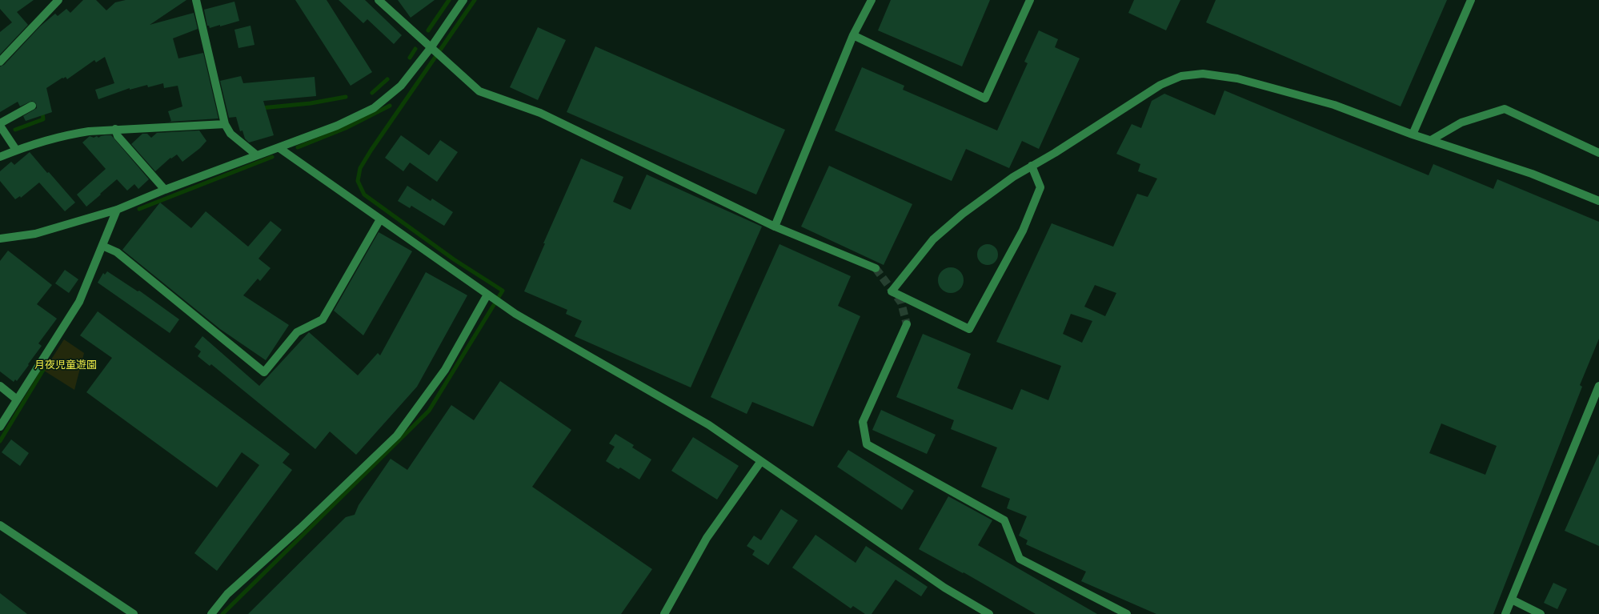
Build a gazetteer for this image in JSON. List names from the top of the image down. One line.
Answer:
{"parks":["月夜児童遊園"]}
